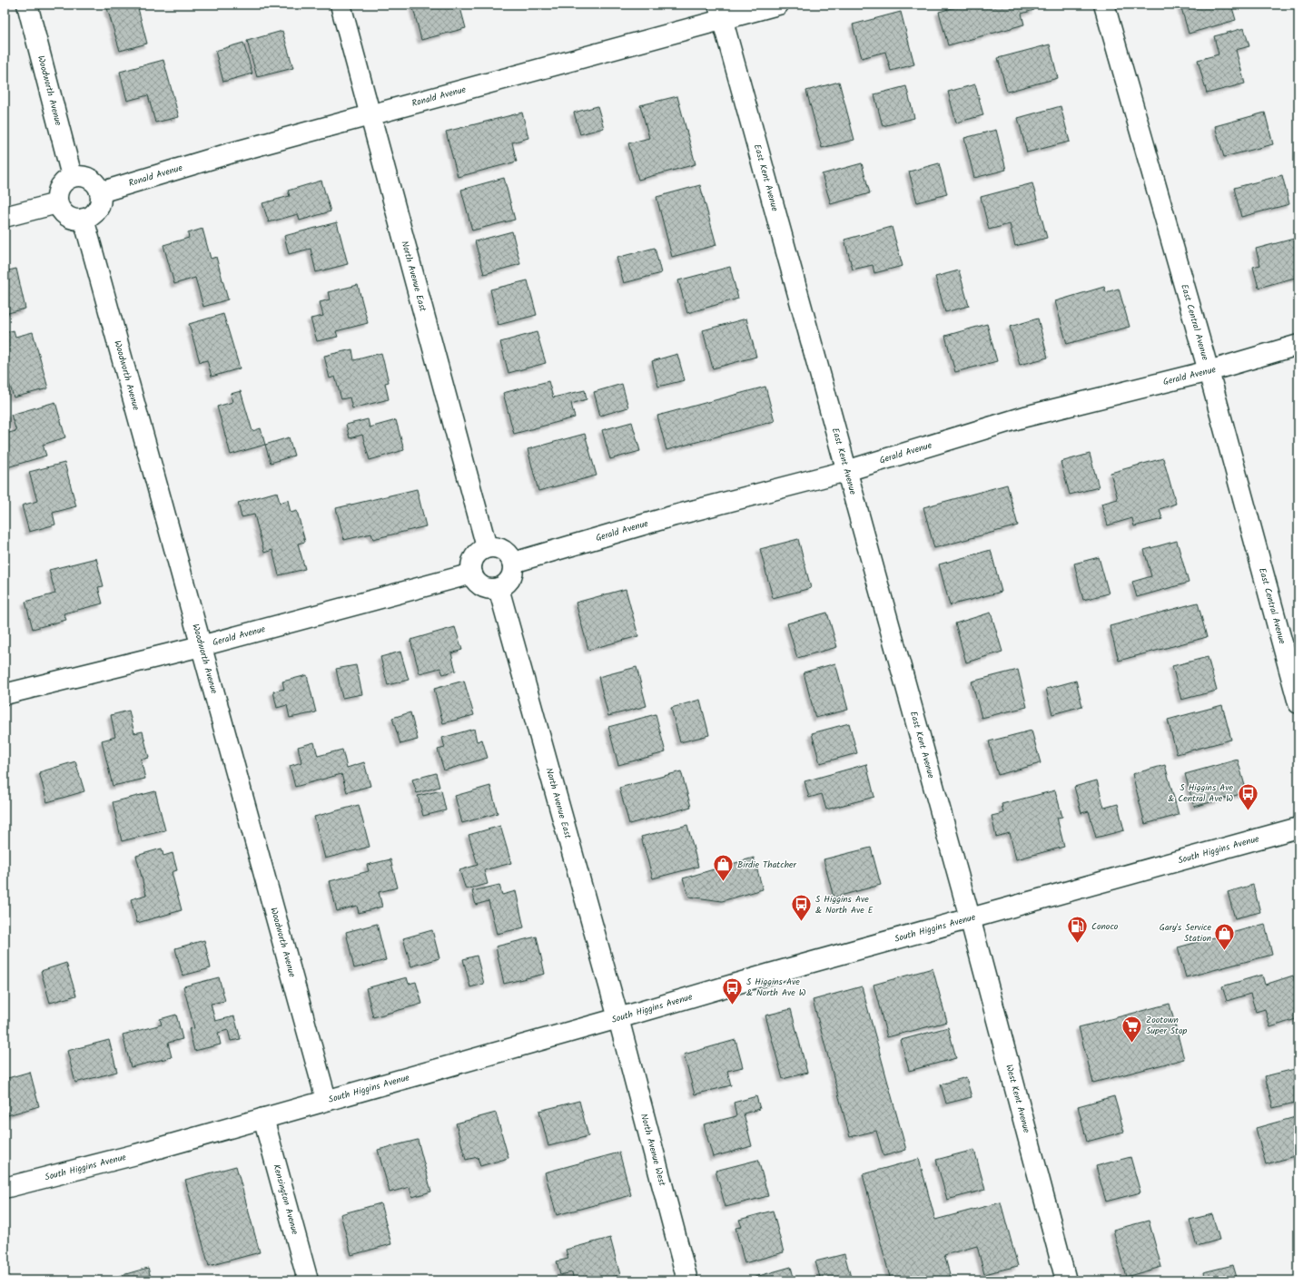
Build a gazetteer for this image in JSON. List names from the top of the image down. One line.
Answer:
{"streets":{"street":["Woodworth Avenue","Ronald Avenue","East Kent Avenue","North Avenue East","East Central Avenue","Gerald Avenue","South Higgins Avenue","West Kent Avenue","North Avenue West","Kensington Avenue"]},"crossings":[["Woodworth Avenue","Ronald Avenue"],["Woodworth Avenue","Gerald Avenue"],["Woodworth Avenue","South Higgins Avenue"],["Ronald Avenue","East Kent Avenue"],["Ronald Avenue","North Avenue East"],["East Kent Avenue","Gerald Avenue"],["East Kent Avenue","South Higgins Avenue"],["East Kent Avenue","West Kent Avenue"],["North Avenue East","Gerald Avenue"],["North Avenue East","South Higgins Avenue"],["North Avenue East","North Avenue West"],["East Central Avenue","Gerald Avenue"],["South Higgins Avenue","West Kent Avenue"],["South Higgins Avenue","North Avenue West"],["South Higgins Avenue","Kensington Avenue"]],"places":{"bus stop":["S Higgins Ave & Central Ave W","S Higgins Ave & North Ave E","S Higgins Ave & North Ave W"],"shop":["Birdie Thatcher","Gary's Service Station"],"fuel station":["Conoco"],"supermarket":["Zootown Super Stop"]}}
